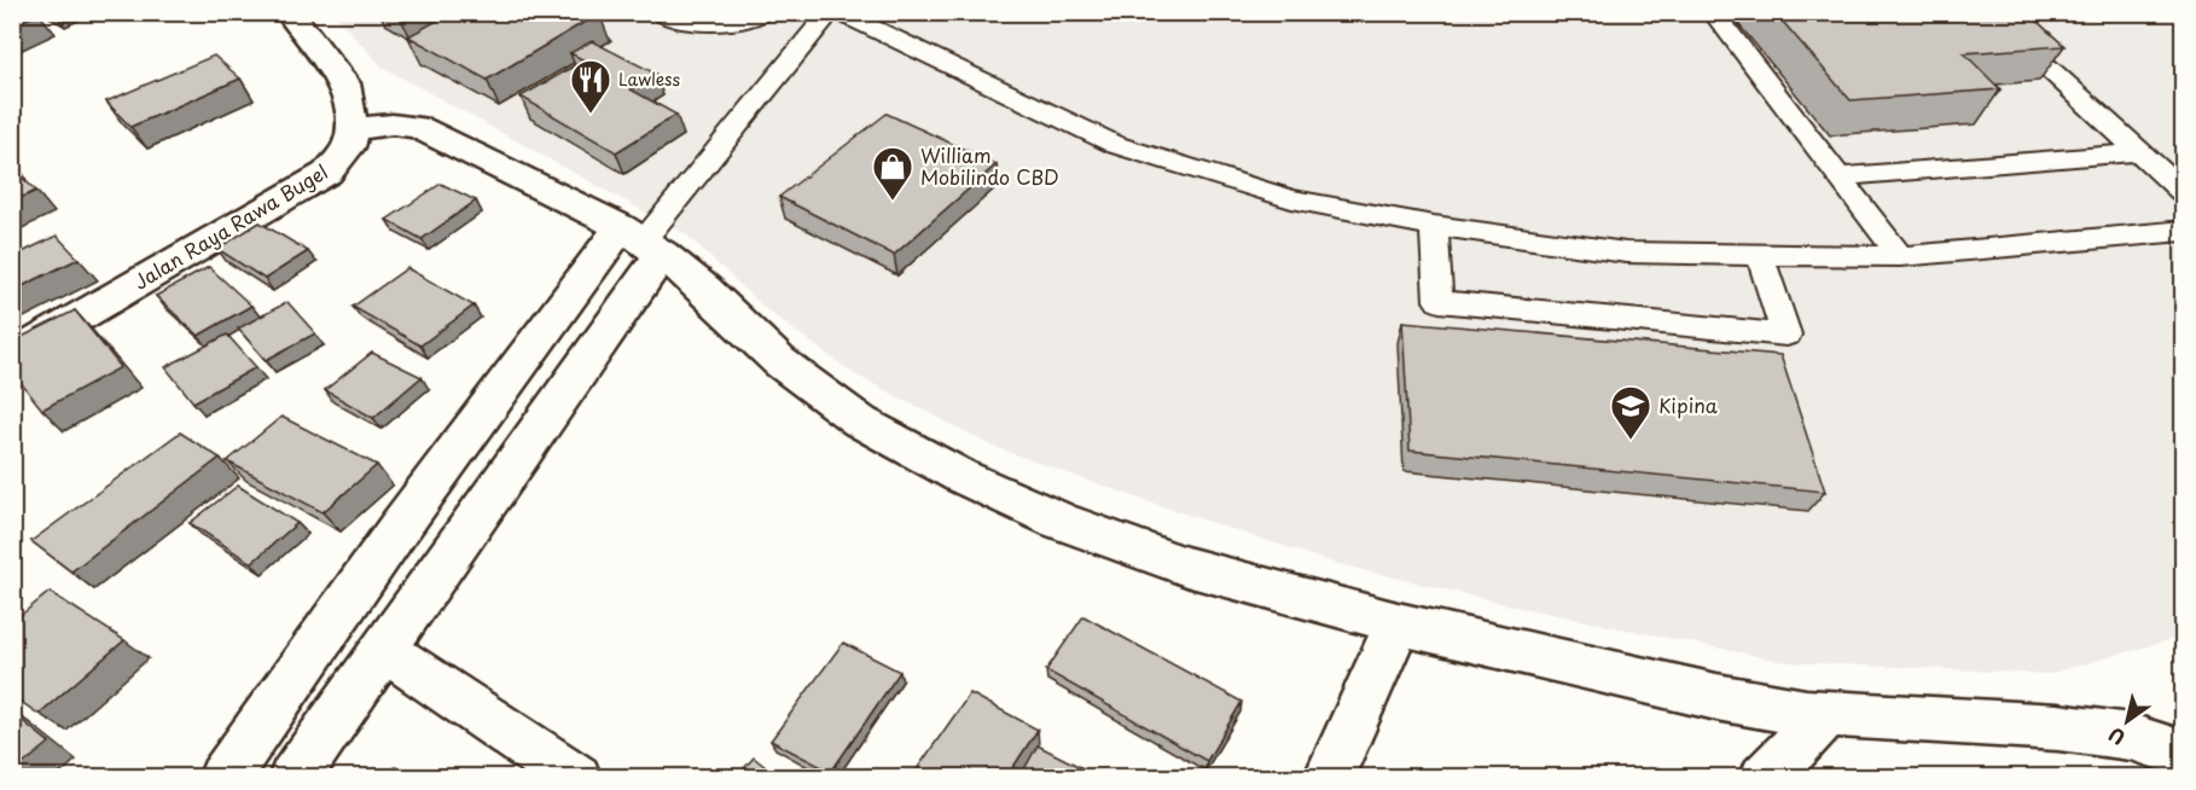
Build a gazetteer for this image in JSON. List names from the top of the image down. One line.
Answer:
{"streets":{"street":["Jalan Raya Rawa Bugel"]},"places":{"restaurant":["Lawless"],"shop":["William Mobilindo CBD"],"school or university":["Kipina"]},"north":"bottom left"}
